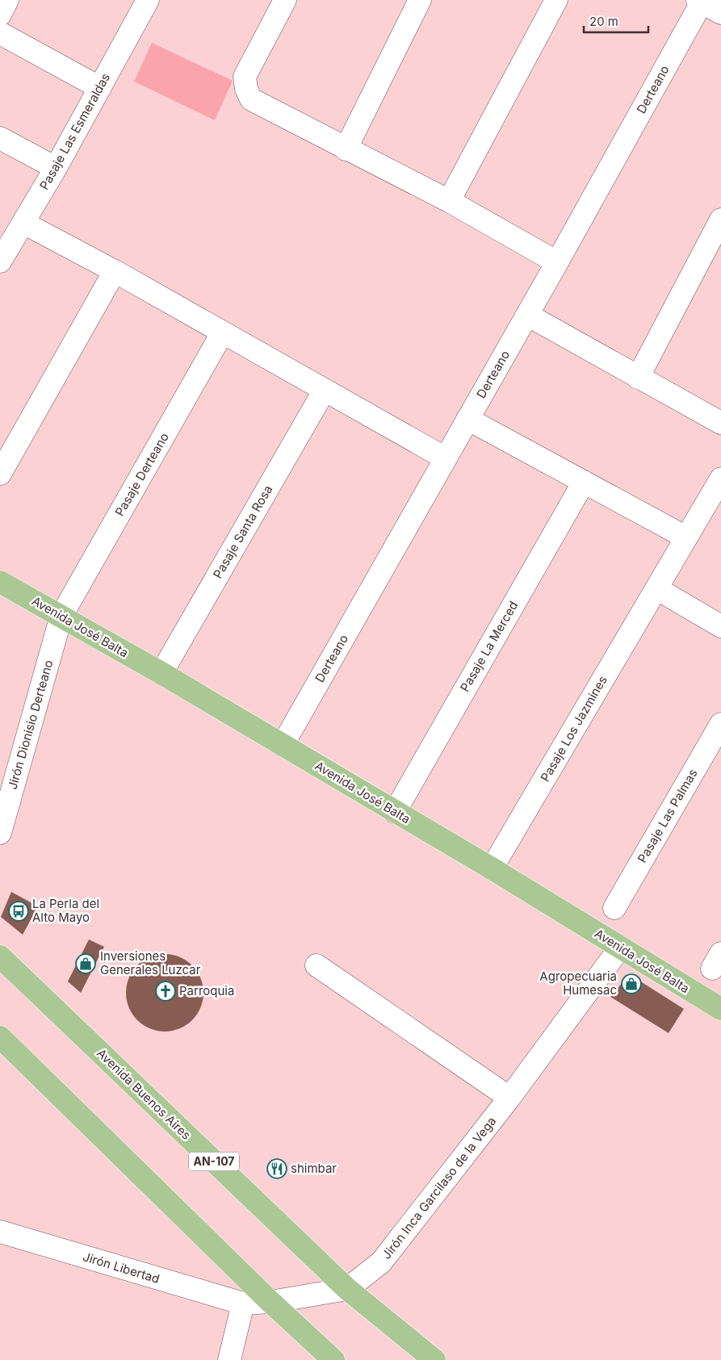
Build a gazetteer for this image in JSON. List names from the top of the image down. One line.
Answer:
{"streets":{"main road":["Avenida José Balta","Avenida Buenos Aires","AN-107"],"street":["Derteano","Pasaje Las Esmeraldas","Pasaje Derteano","Pasaje Santa Rosa","Pasaje La Merced","Jirón Dionisio Derteano","Pasaje Los Jazmines","Pasaje Las Palmas","Jirón Inca Garcilaso de la Vega","Jirón Libertad"]},"crossings":[["Derteano","Avenida José Balta"],["Pasaje Derteano","Avenida José Balta"],["Pasaje Derteano","Jirón Dionisio Derteano"],["Pasaje Santa Rosa","Avenida José Balta"],["Avenida José Balta","Pasaje La Merced"],["Avenida José Balta","Jirón Dionisio Derteano"],["Avenida José Balta","Pasaje Los Jazmines"],["Avenida José Balta","Jirón Inca Garcilaso de la Vega"],["Avenida Buenos Aires","Jirón Inca Garcilaso de la Vega"],["Jirón Inca Garcilaso de la Vega","Jirón Libertad"]],"places":{"bus stop":["La Perla del Alto Mayo"],"shop":["Inversiones Generales Luzcar","Agropecuaria Humesac"],"church":["Parroquia"],"restaurant":["shimbar"]},"scale_bar":"20 m"}
